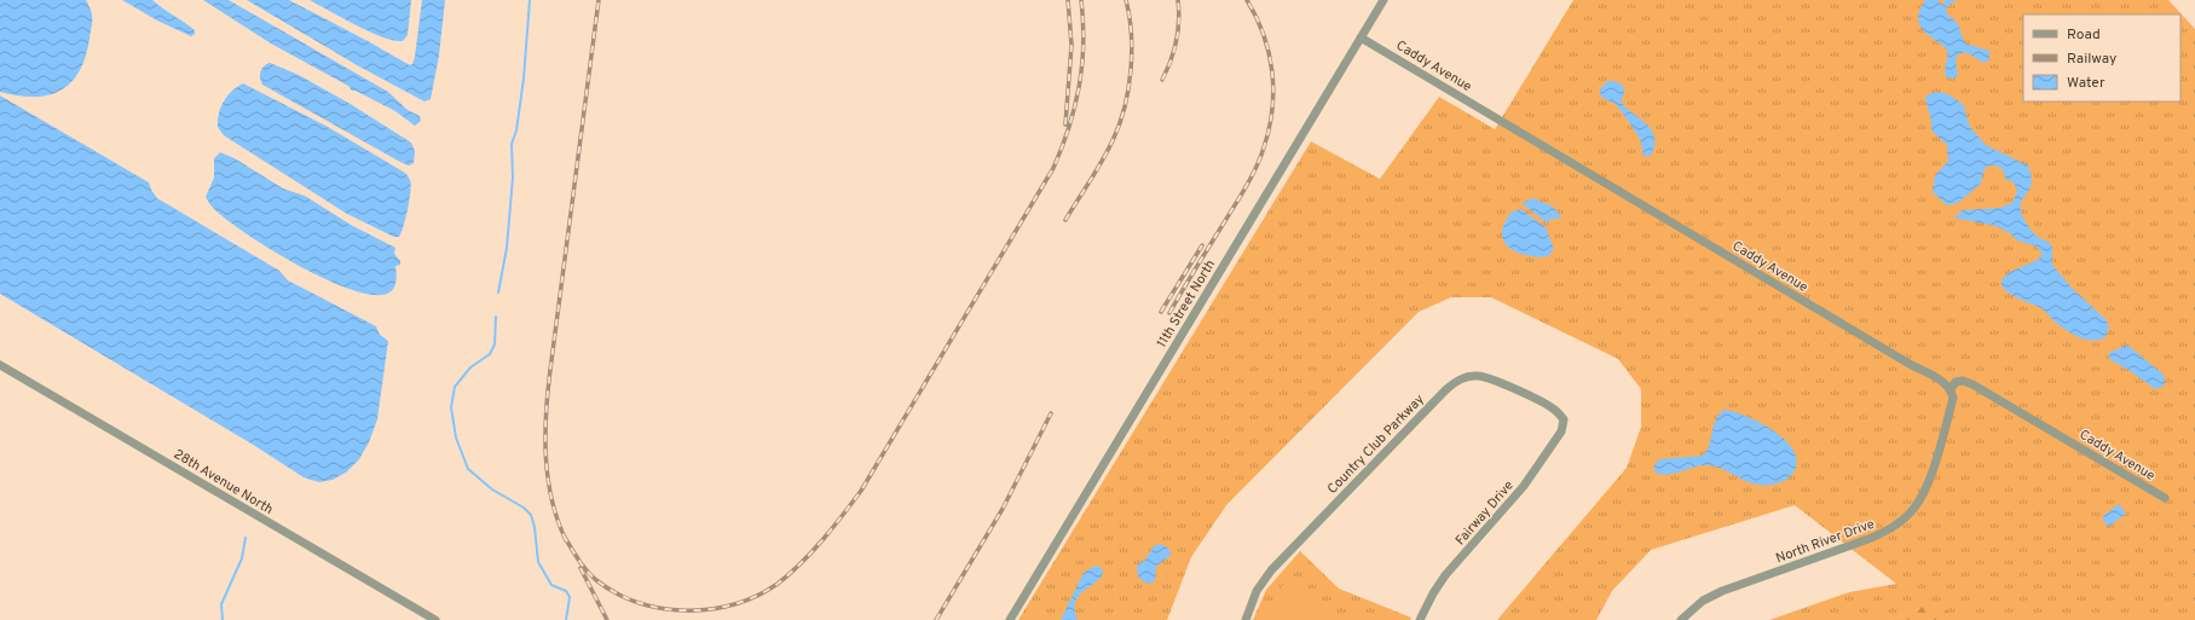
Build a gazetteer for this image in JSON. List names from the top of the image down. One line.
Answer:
{"streets":{"street":["Caddy Avenue","11th Street North","Country Club Parkway","28th Avenue North","Fairway Drive","North River Drive"]},"crossings":[["Caddy Avenue","11th Street North"],["Caddy Avenue","North River Drive"],["Country Club Parkway","Fairway Drive"]],"legend":["Road","Railway","Water"]}
